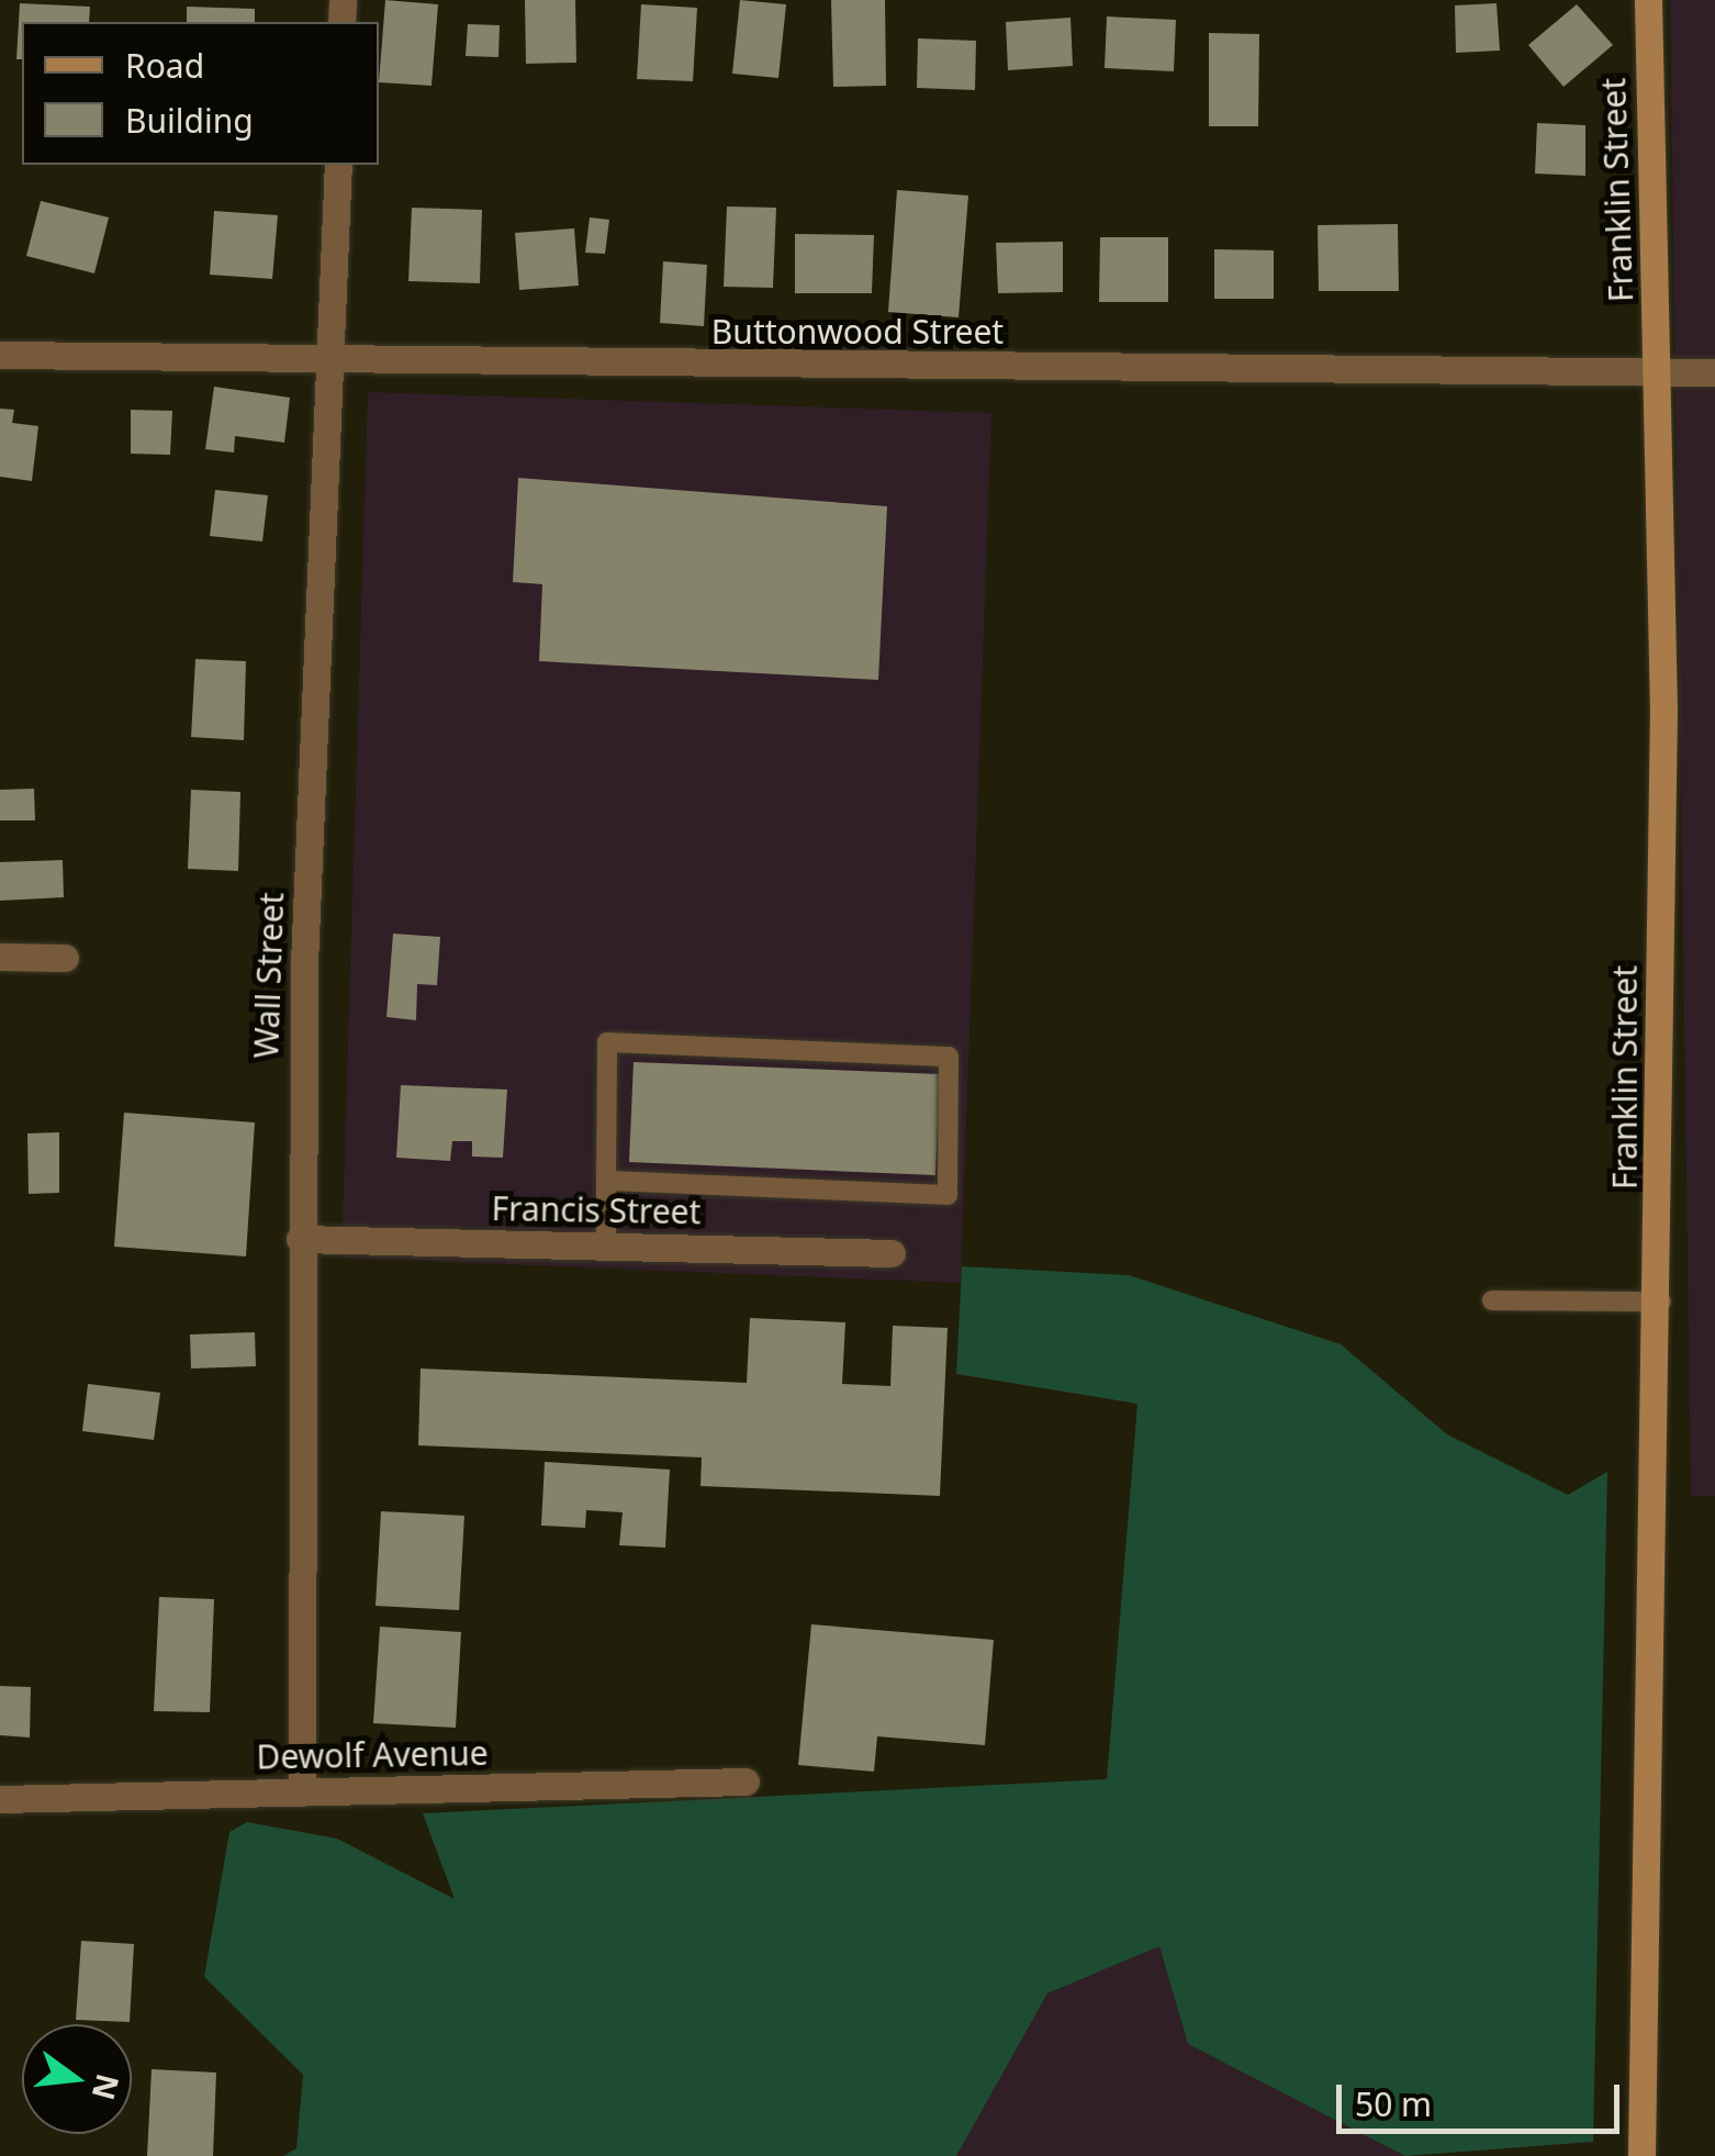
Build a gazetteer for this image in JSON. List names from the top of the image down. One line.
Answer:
{"streets":{"street":["Franklin Street","Buttonwood Street","Wall Street","Francis Street","Dewolf Avenue"]},"crossings":[["Franklin Street","Buttonwood Street"],["Buttonwood Street","Wall Street"],["Wall Street","Francis Street"],["Wall Street","Dewolf Avenue"]],"legend":["Road","Building"],"scale_bar":"50 m","north":"right"}
